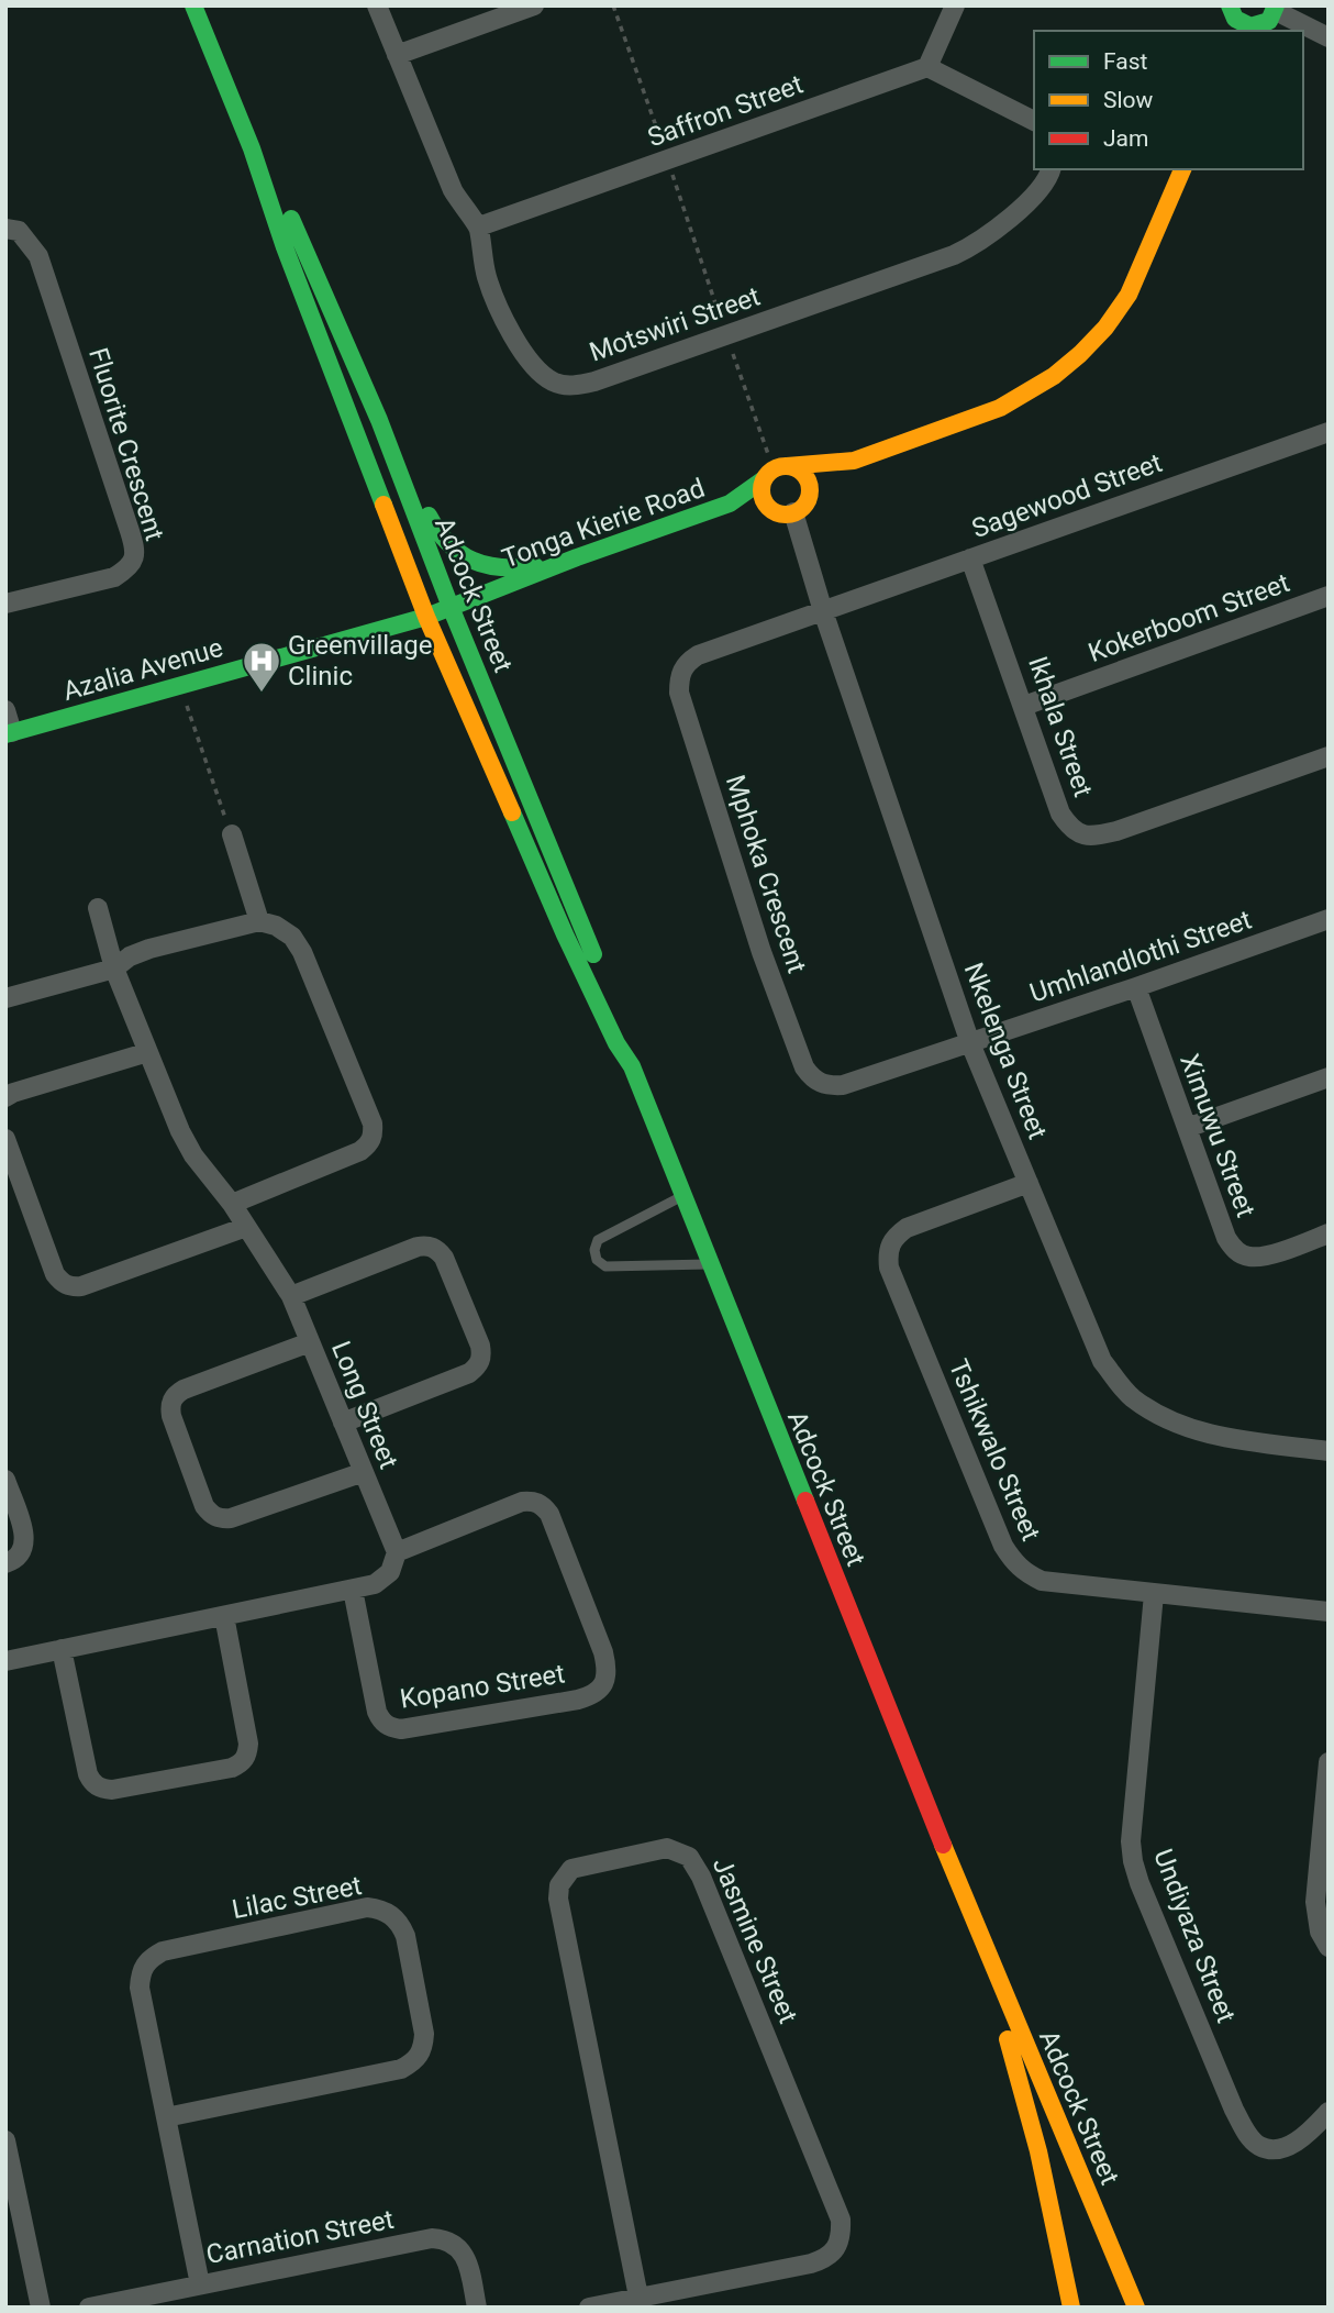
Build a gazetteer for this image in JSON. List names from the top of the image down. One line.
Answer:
{"streets":{"main road":["Tonga Kierie Road","Adcock Street","Azalia Avenue"],"street":["Saffron Street","Motswiri Street","Fluorite Crescent","Sagewood Street","Kokerboom Street","Ikhala Street","Mphoka Crescent","Umhlandlothi Street","Nkelenga Street","Ximuwu Street","Long Street","Tshikwalo Street","Kopano Street","Lilac Street","Undiyaza Street","Jasmine Street","Carnation Street"]},"crossings":[["Saffron Street","Motswiri Street"],["Sagewood Street","Ikhala Street"],["Sagewood Street","Mphoka Crescent"],["Sagewood Street","Nkelenga Street"],["Tonga Kierie Road","Adcock Street"],["Tonga Kierie Road","Azalia Avenue"],["Tonga Kierie Road","Nkelenga Street"],["Adcock Street","Azalia Avenue"],["Kokerboom Street","Ikhala Street"],["Mphoka Crescent","Umhlandlothi Street"],["Mphoka Crescent","Nkelenga Street"],["Umhlandlothi Street","Nkelenga Street"],["Umhlandlothi Street","Ximuwu Street"],["Nkelenga Street","Tshikwalo Street"],["Long Street","Kopano Street"],["Tshikwalo Street","Undiyaza Street"],["Lilac Street","Carnation Street"]],"places":{"hospital":["Greenvillage Clinic"]},"legend":["Fast","Slow","Jam"]}
